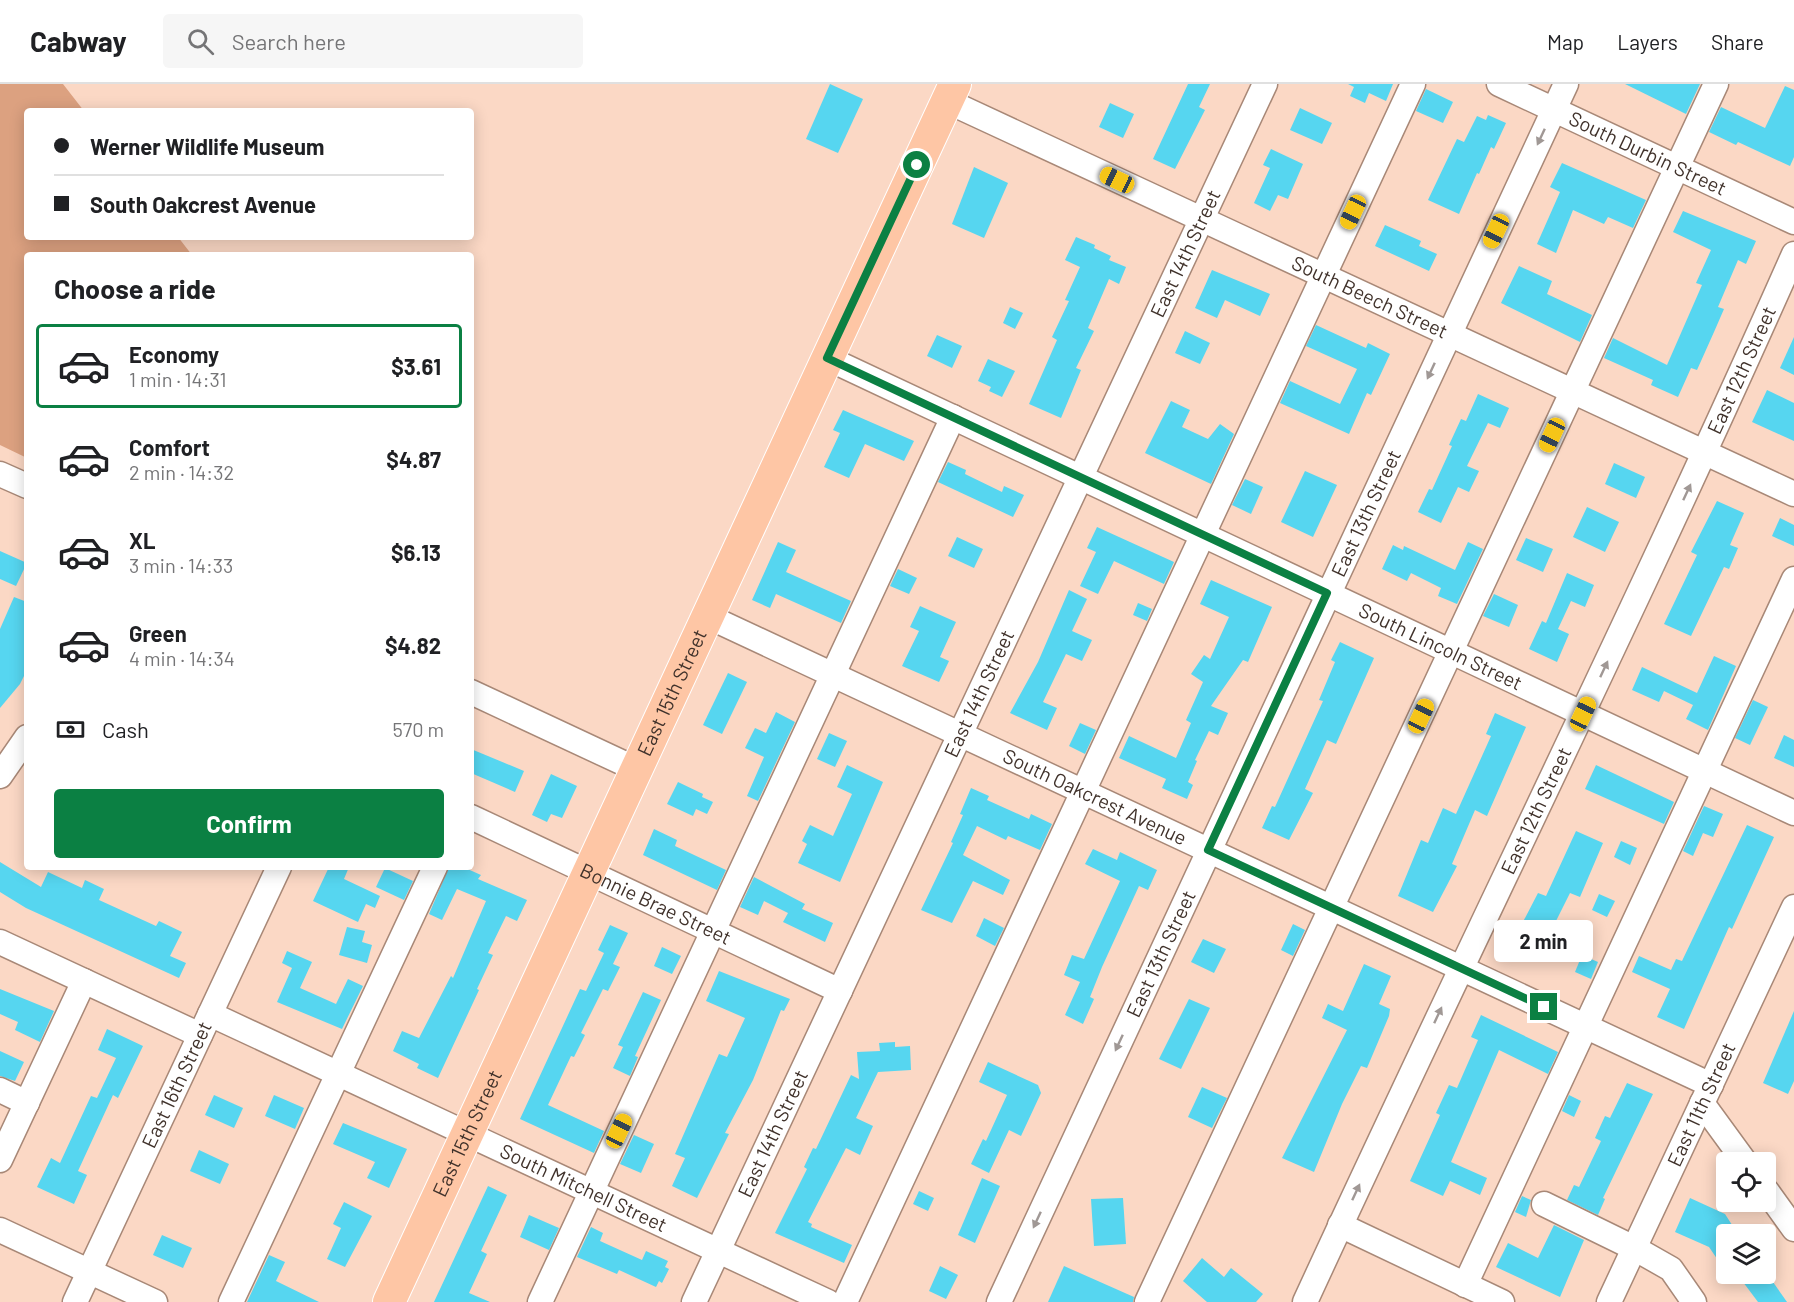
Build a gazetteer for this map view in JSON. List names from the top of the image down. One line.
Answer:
{"streets":{"main road":["East 15th Street"],"street":["South Durbin Street","East 14th Street","South Beech Street","East 12th Street","East 13th Street","South Lincoln Street","South Oakcrest Avenue","Bonnie Brae Street","East 16th Street","East 11th Street","South Mitchell Street"]},"crossings":[["South Durbin Street","East 13th Street"],["East 14th Street","South Beech Street"],["East 14th Street","South Lincoln Street"],["East 14th Street","South Oakcrest Avenue"],["East 14th Street","Bonnie Brae Street"],["East 14th Street","South Mitchell Street"],["South Beech Street","East 12th Street"],["South Beech Street","East 13th Street"],["South Beech Street","East 15th Street"],["East 12th Street","South Lincoln Street"],["East 12th Street","South Oakcrest Avenue"],["East 13th Street","South Lincoln Street"],["East 13th Street","South Oakcrest Avenue"],["South Lincoln Street","East 15th Street"],["East 15th Street","South Oakcrest Avenue"],["East 15th Street","Bonnie Brae Street"],["East 15th Street","South Mitchell Street"],["South Oakcrest Avenue","East 11th Street"],["East 16th Street","South Mitchell Street"]],"page":{"header":"Cabway","search":"Search here","nav":["Map","Layers","Share"],"banner":["Werner Wildlife Museum","South Oakcrest Avenue"],"heading":"Choose a ride","list":[{"name":"Economy","note":"1 min · 14:31","value":"$3.61"},{"name":"Comfort","note":"2 min · 14:32","value":"$4.87"},{"name":"XL","note":"3 min · 14:33","value":"$6.13"},{"name":"Green","note":"4 min · 14:34","value":"$4.82"}],"pay":["Cash","570 m"],"buttons":"Confirm","bubble":"2 min"}}
